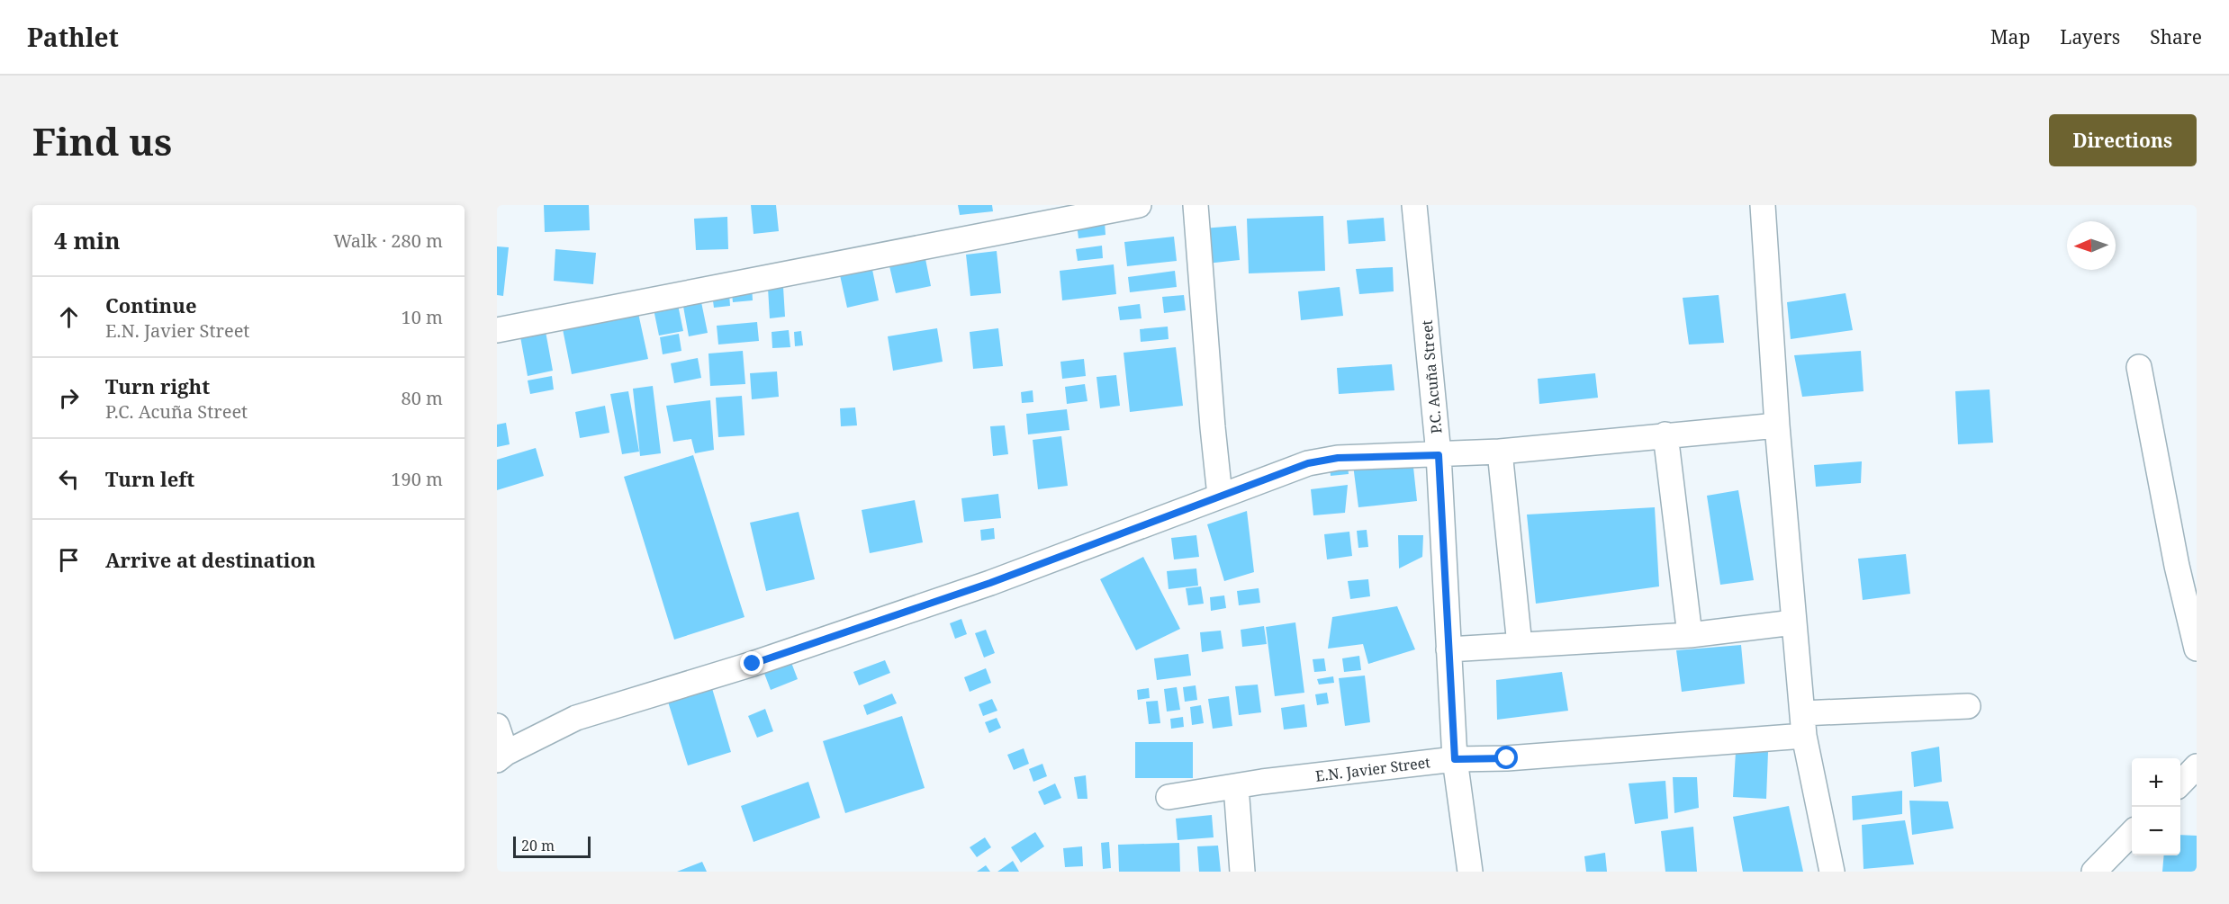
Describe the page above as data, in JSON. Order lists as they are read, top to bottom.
{
  "streets": {
    "street": ["P.C. Acuña Street", "E.N. Javier Street"]
  },
  "crossings": [
    ["P.C. Acuña Street", "E.N. Javier Street"]
  ],
  "scale_bar": "20 m",
  "north": "left",
  "page": {
    "header": "Pathlet",
    "nav": ["Map", "Layers", "Share"],
    "buttons": "Directions",
    "title": "Find us",
    "heading": ["4 min", "Walk · 280 m"],
    "list": [
      ["Continue", "E.N. Javier Street", "10 m"],
      ["Turn right", "P.C. Acuña Street", "80 m"],
      ["Turn left", "190 m"],
      "Arrive at destination"
    ],
    "map_buttons": ["+", "−"],
    "scale": "20 m"
  }
}
